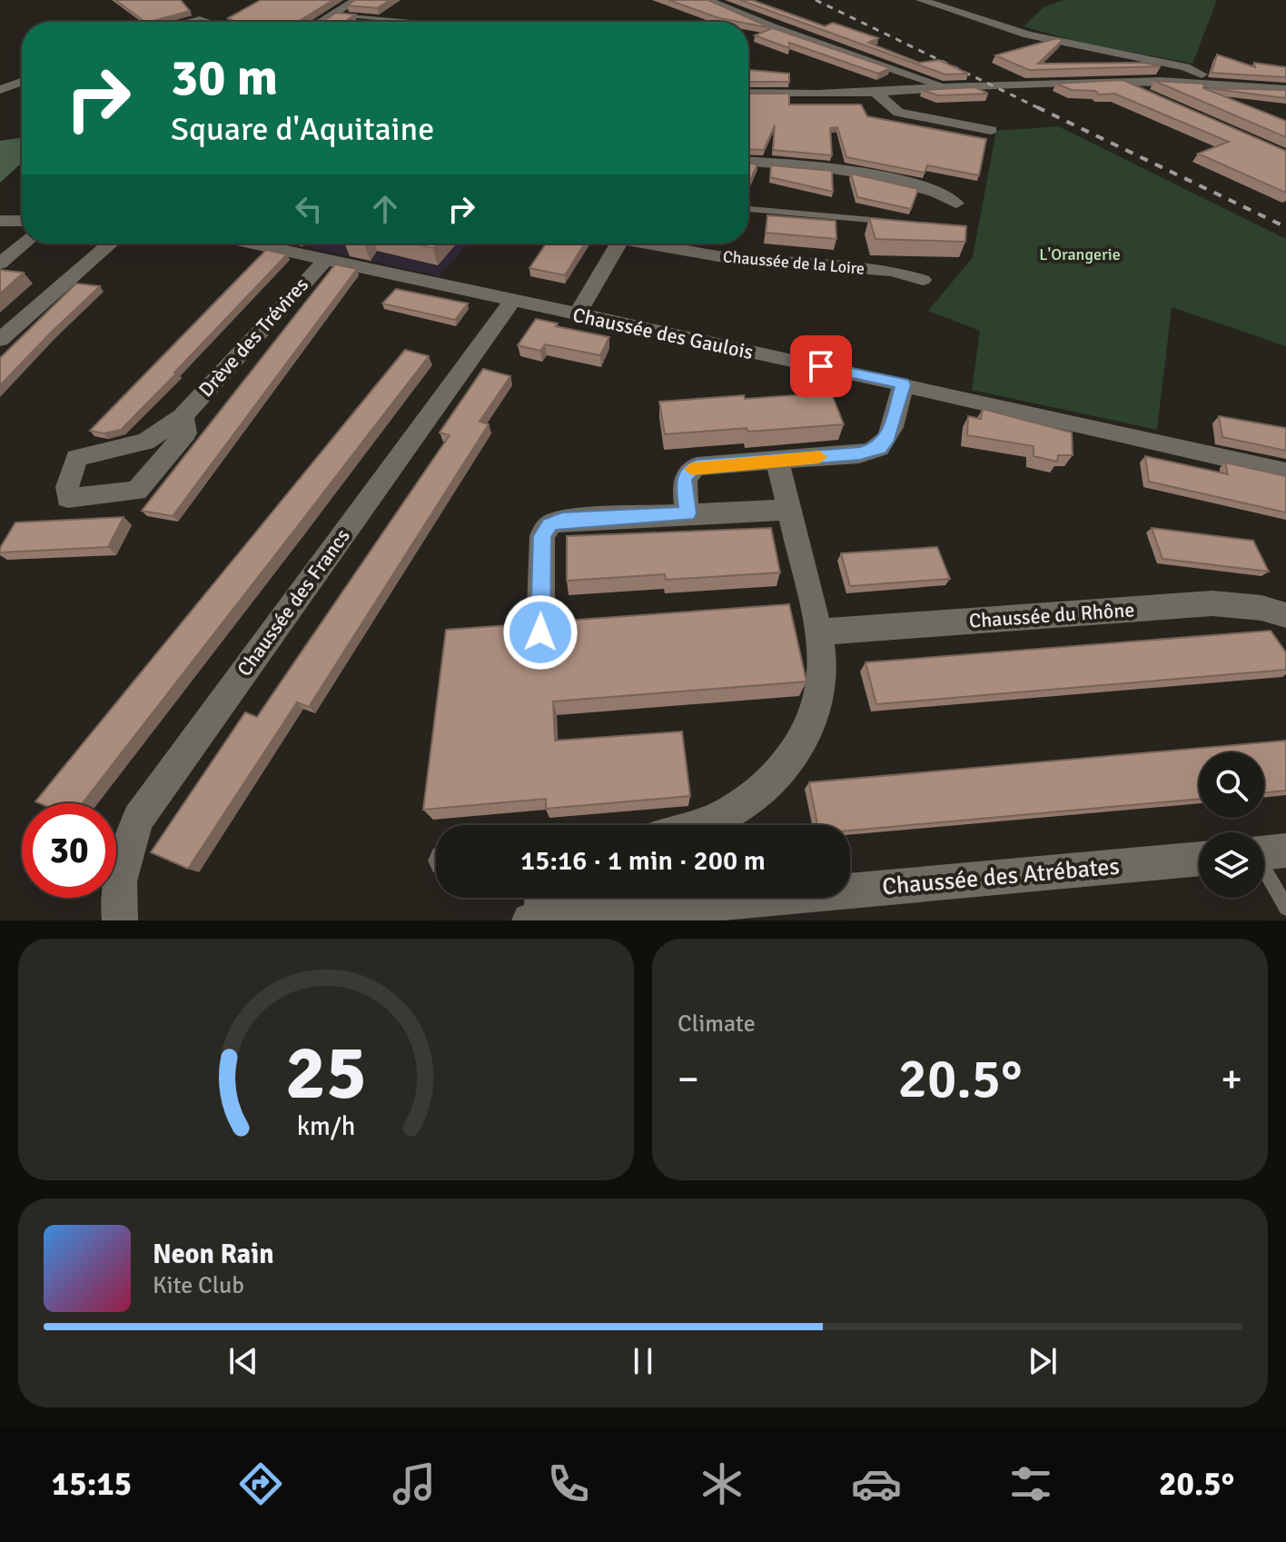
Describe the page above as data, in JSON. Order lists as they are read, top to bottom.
{
  "streets": {
    "street": [
      "Chaussée de la Loire",
      "Chaussée des Gaulois",
      "Drève des Trévires",
      "Chaussée des Francs",
      "Chaussée du Rhône",
      "Chaussée des Atrébates"
    ]
  },
  "crossings": [
    ["Chaussée des Gaulois", "Drève des Trévires"],
    ["Chaussée des Gaulois", "Chaussée des Francs"]
  ],
  "parks": ["L'Orangerie"],
  "page": {
    "turn": ["30 m", "Square d'Aquitaine"],
    "limit": "30",
    "trip": "15:16 · 1 min · 200 m",
    "tile": "Climate",
    "heat": ["−", "20.5°", "+"],
    "song": ["Neon Rain", "Kite Club"],
    "tabs": ["15:15", "20.5°"],
    "gauge": ["25", "km/h"]
  }
}
